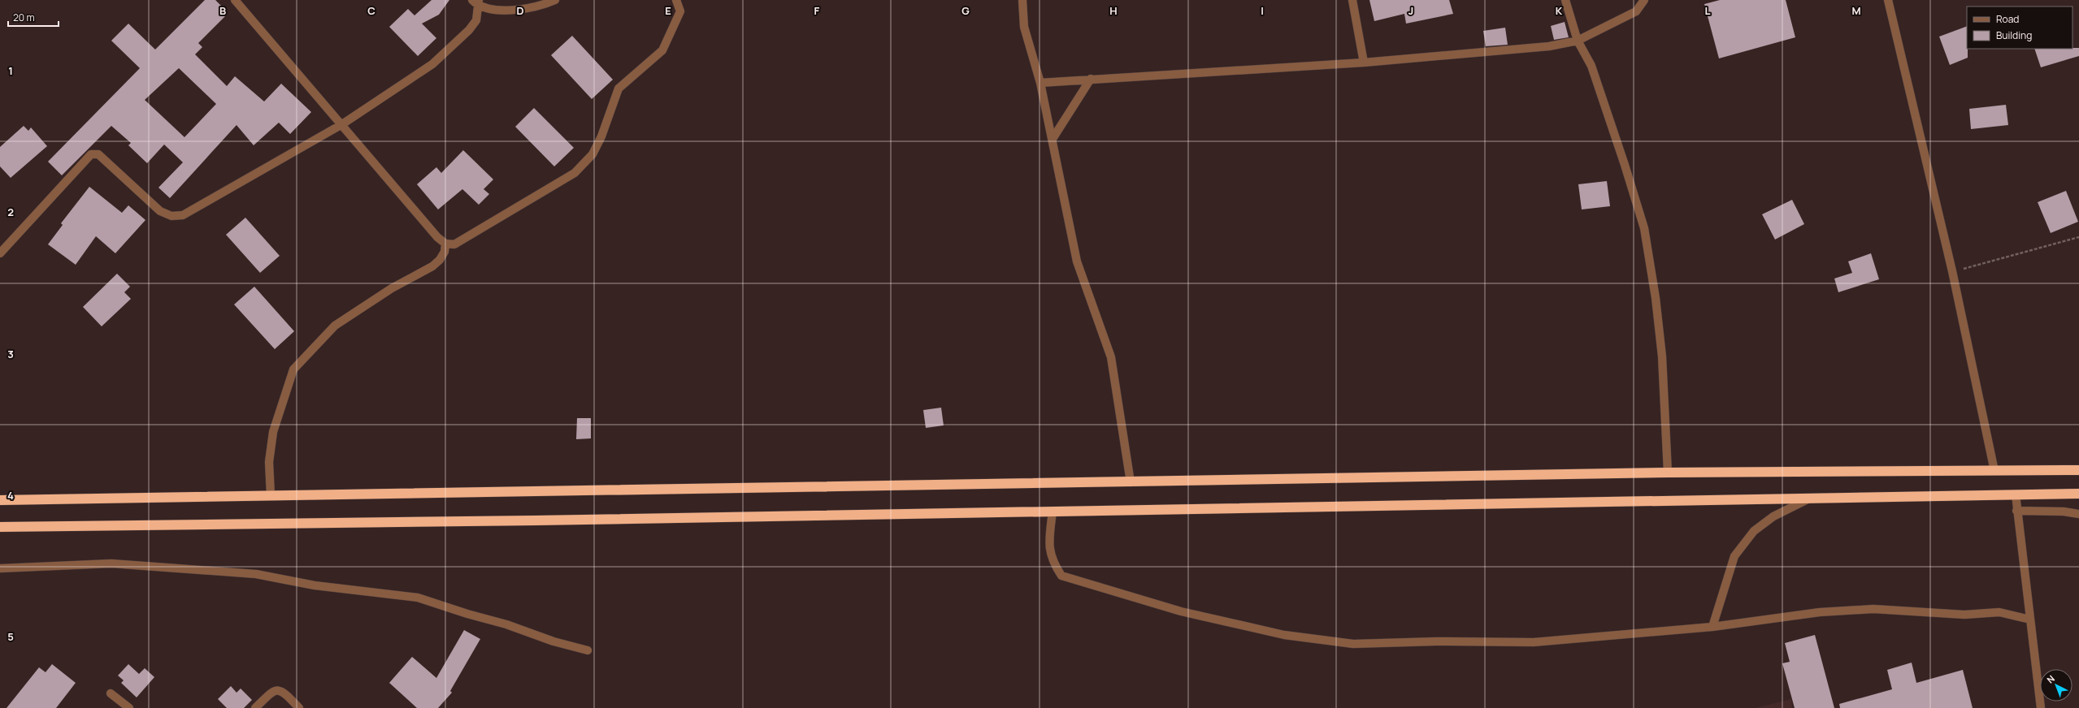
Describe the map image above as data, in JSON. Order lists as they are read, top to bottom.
{
  "legend": ["Road", "Building"],
  "scale_bar": "20 m",
  "north": "top left",
  "grid": {
    "columns": [
      "B",
      "C",
      "D",
      "E",
      "F",
      "G",
      "H",
      "I",
      "J",
      "K",
      "L",
      "M"
    ],
    "rows": [
      "1",
      "2",
      "3",
      "4",
      "5"
    ]
  }
}
